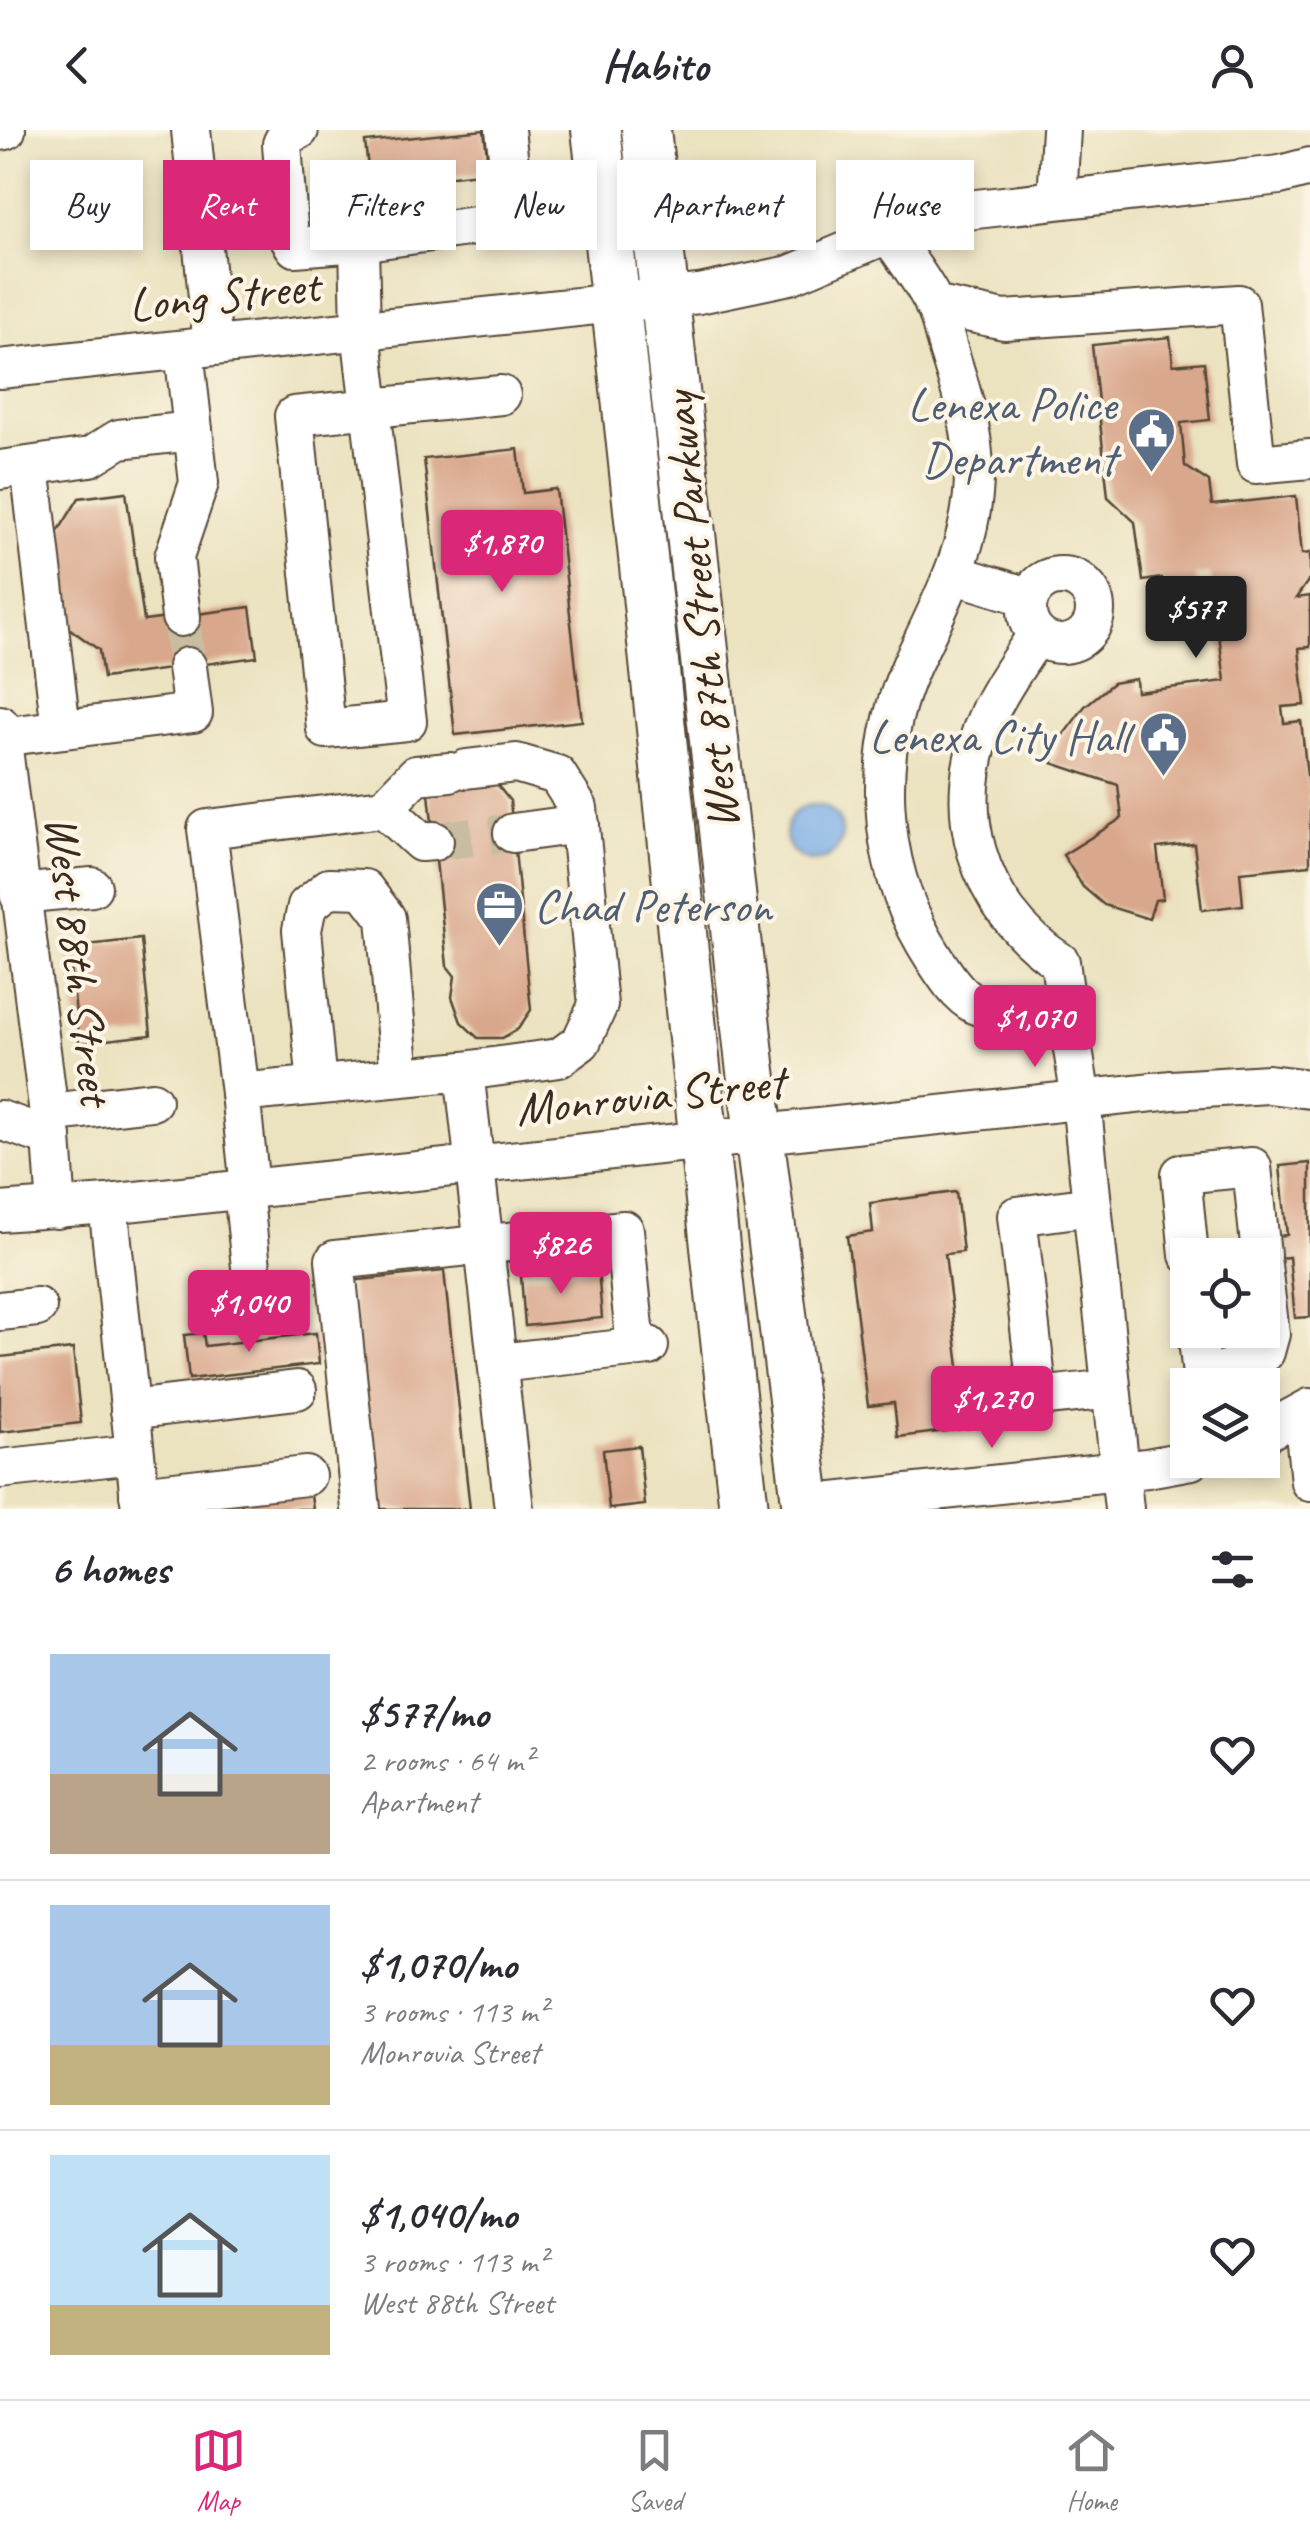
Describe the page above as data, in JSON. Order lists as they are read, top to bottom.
{
  "streets": {
    "main road": ["West 87th Street Parkway"],
    "street": ["Long Street", "West 88th Street", "Monrovia Street"]
  },
  "crossings": [
    ["Long Street", "West 87th Street Parkway"],
    ["West 87th Street Parkway", "Monrovia Street"],
    ["West 88th Street", "Monrovia Street"]
  ],
  "places": {
    "public building": ["Lenexa Police Department", "Lenexa City Hall"],
    "office": ["Chad Peterson"]
  },
  "page": {
    "header": "Habito",
    "chip": [
      "Buy",
      "Rent",
      "Filters",
      "New",
      "Apartment",
      "House"
    ],
    "price": [
      "$1,870",
      "$577",
      "$1,070",
      "$826",
      "$1,040",
      "$1,270"
    ],
    "heading": "6 homes",
    "list": [
      {
        "name": "$577/mo",
        "note": "2 rooms · 64 m² · Apartment"
      },
      {
        "name": "$1,070/mo",
        "note": "3 rooms · 113 m² · Monrovia Street"
      },
      {
        "name": "$1,040/mo",
        "note": "3 rooms · 113 m² · West 88th Street"
      }
    ],
    "tabs": ["Map", "Saved", "Home"]
  }
}
